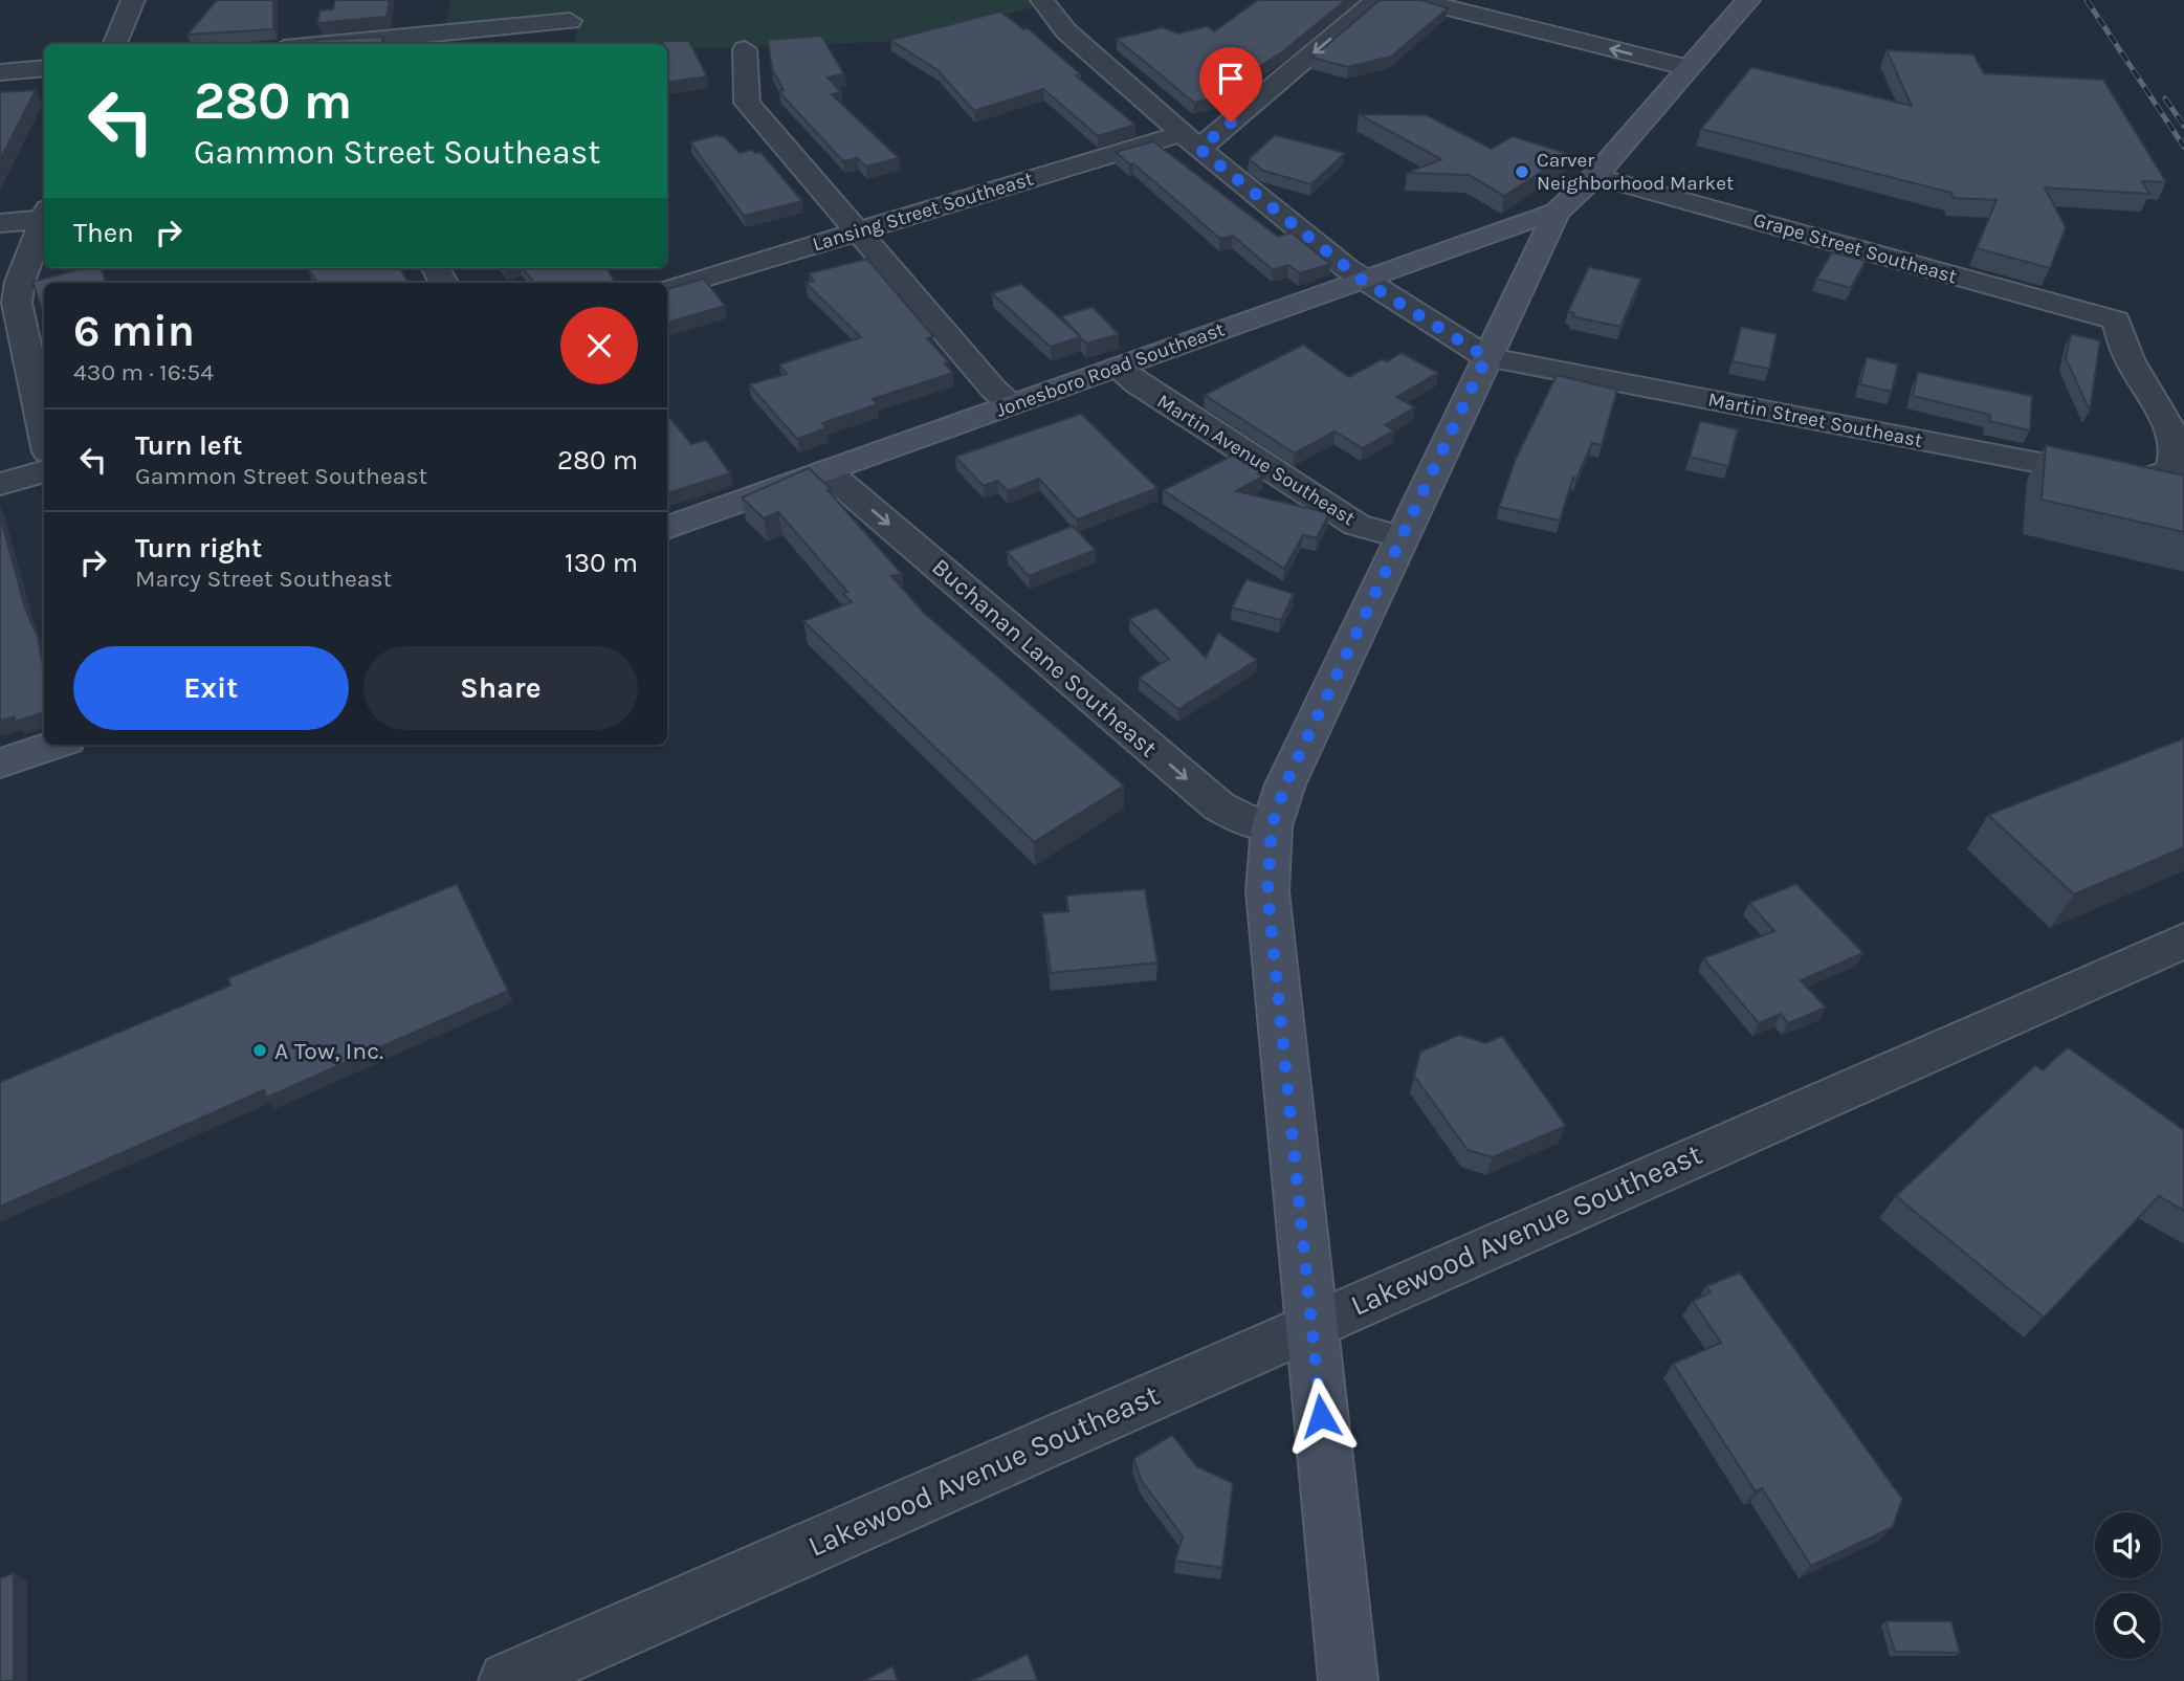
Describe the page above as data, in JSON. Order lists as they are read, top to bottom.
{
  "streets": {
    "main road": ["Jonesboro Road Southeast"],
    "street": [
      "Lansing Street Southeast",
      "Grape Street Southeast",
      "Martin Street Southeast",
      "Martin Avenue Southeast",
      "Buchanan Lane Southeast",
      "Lakewood Avenue Southeast"
    ]
  },
  "crossings": [
    ["Grape Street Southeast", "Martin Street Southeast"],
    ["Jonesboro Road Southeast", "Martin Avenue Southeast"],
    ["Jonesboro Road Southeast", "Buchanan Lane Southeast"]
  ],
  "one_way": ["Buchanan Lane Southeast"],
  "places": ["Carver Neighborhood Market", "A Tow, Inc."],
  "page": {
    "turn": ["280 m", "Gammon Street Southeast"],
    "then": "Then",
    "heading": ["6 min", "430 m · 16:54"],
    "list": [
      {
        "name": "Turn left",
        "note": "Gammon Street Southeast",
        "value": "280 m"
      },
      {
        "name": "Turn right",
        "note": "Marcy Street Southeast",
        "value": "130 m"
      }
    ],
    "buttons": ["Exit", "Share"]
  }
}
